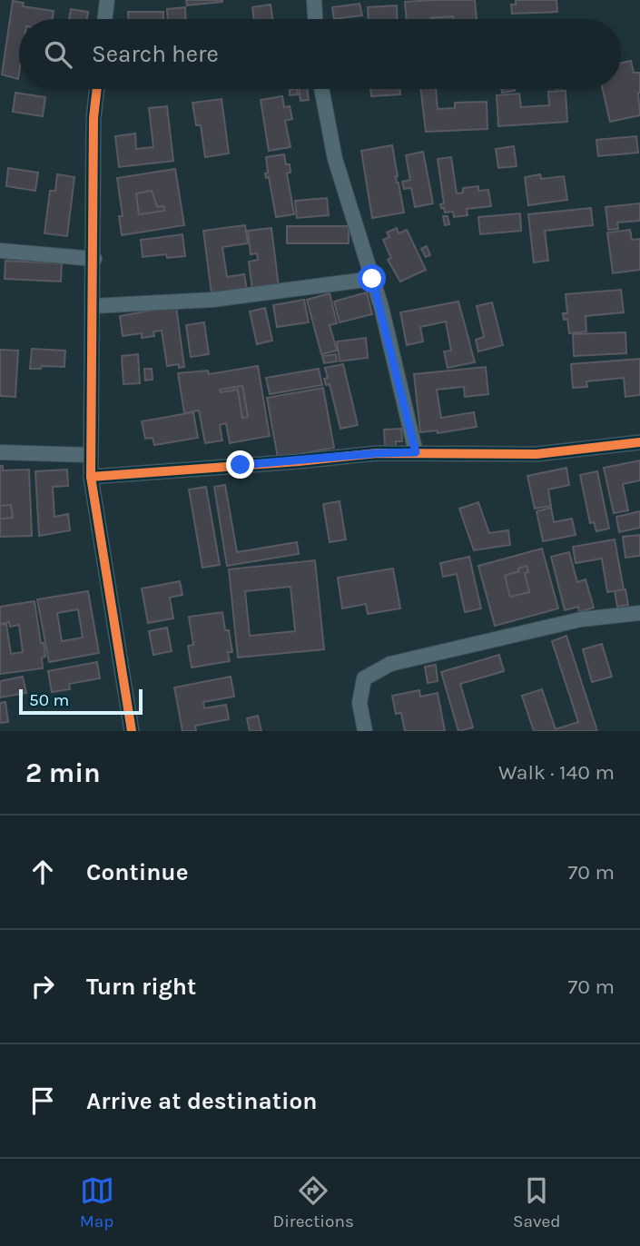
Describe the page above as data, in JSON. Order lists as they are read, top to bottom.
{
  "scale_bar": "50 m",
  "page": {
    "search": "Search here",
    "scale": "50 m",
    "heading": ["2 min", "Walk · 140 m"],
    "list": [
      ["Continue", "70 m"],
      ["Turn right", "70 m"],
      "Arrive at destination"
    ],
    "nav": ["Map", "Directions", "Saved"]
  }
}
